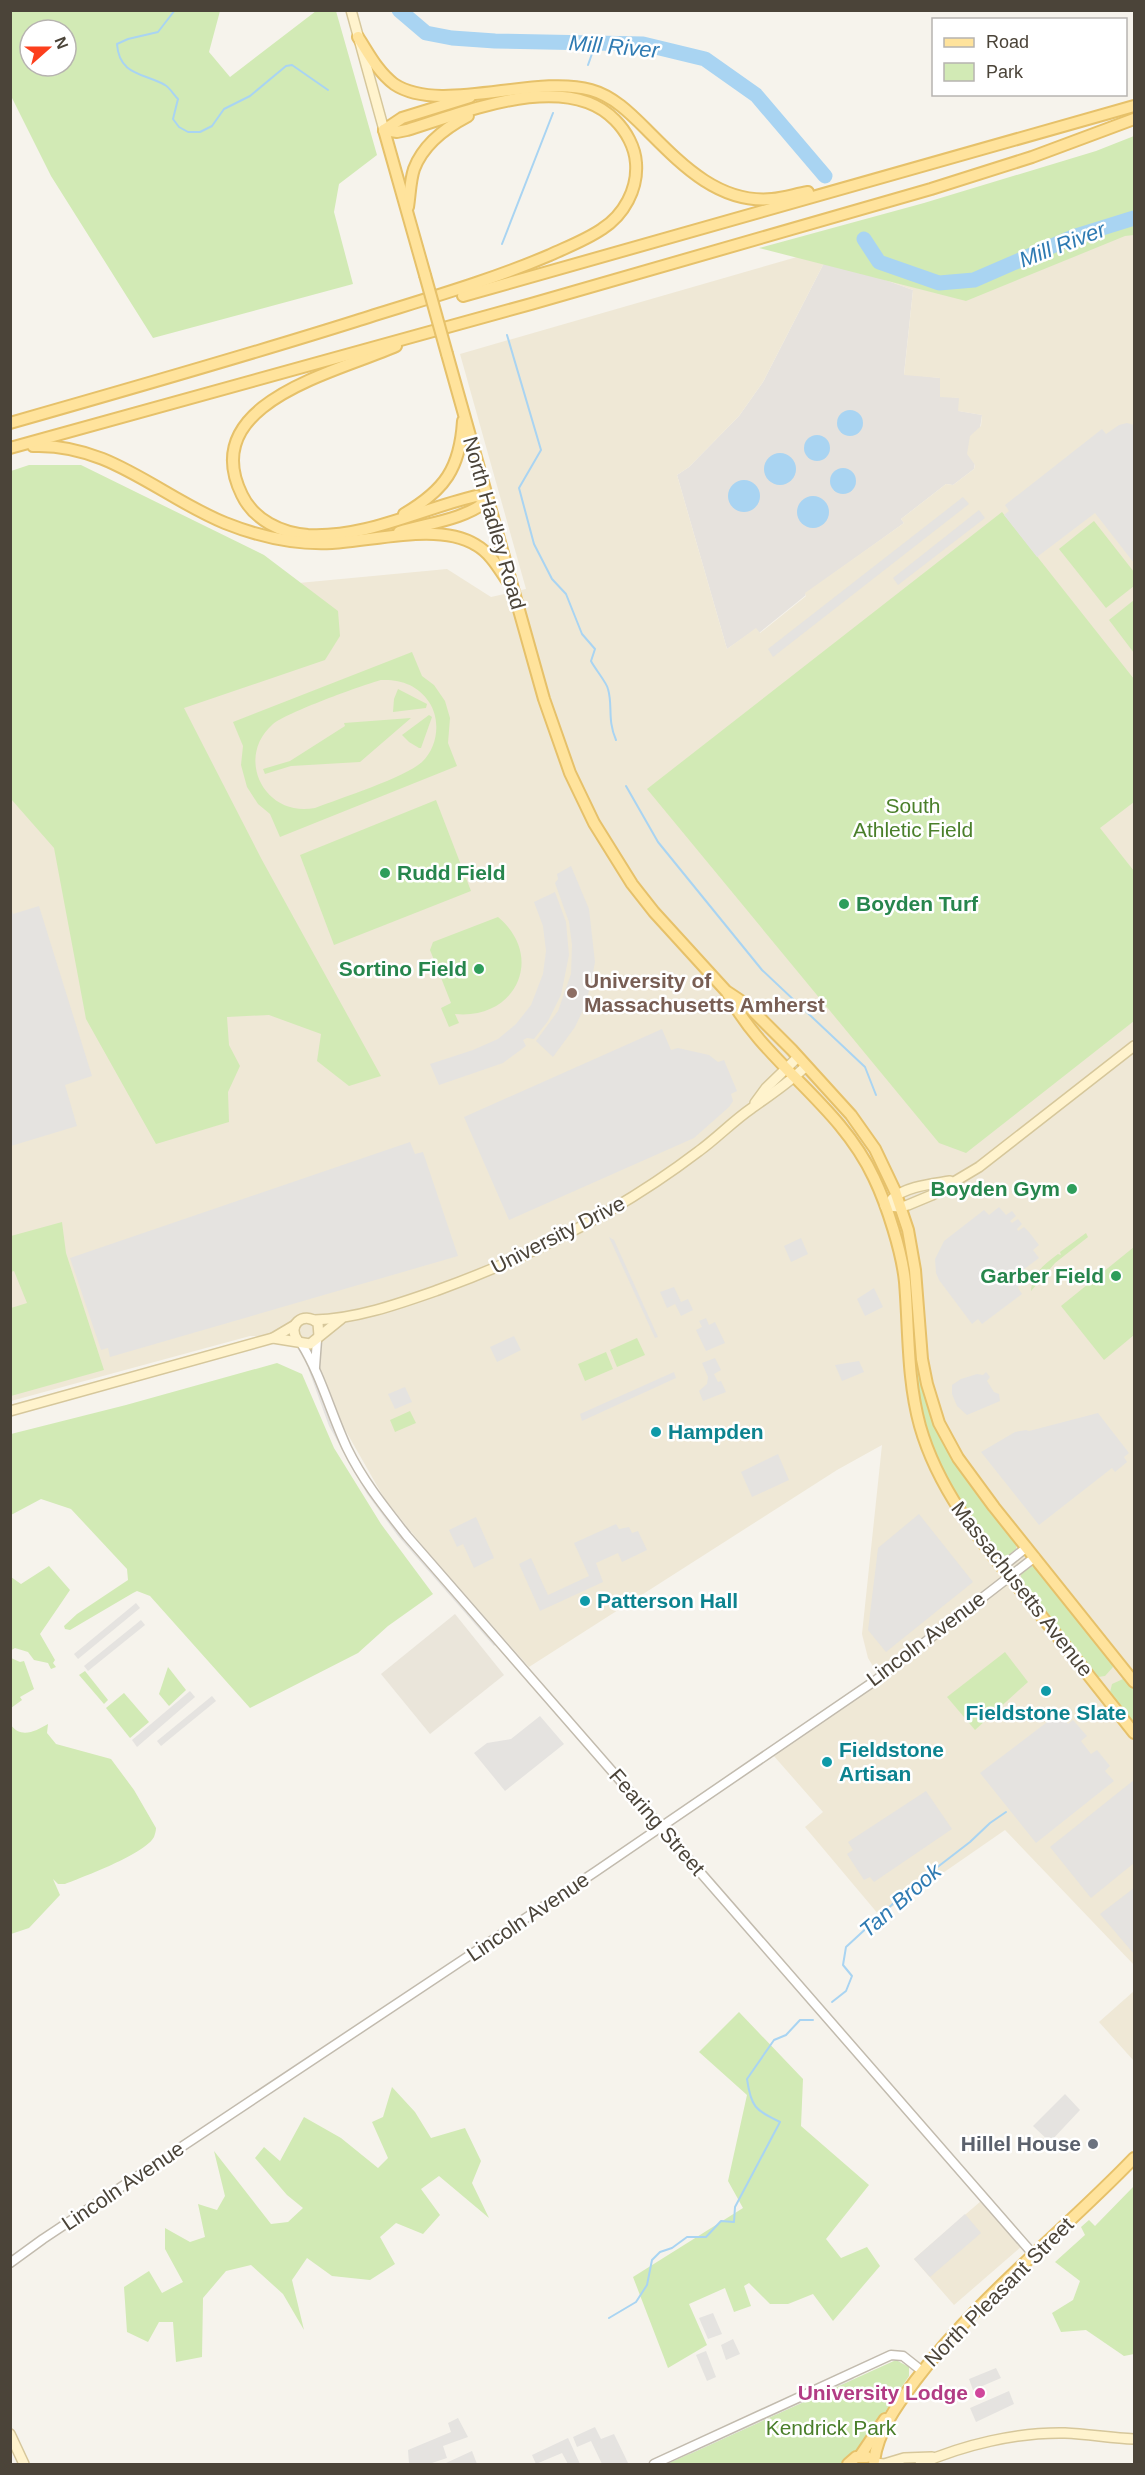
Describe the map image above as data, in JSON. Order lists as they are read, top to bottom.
{
  "streets": {
    "main road": [
      "North Hadley Road",
      "University Drive",
      "Massachusetts Avenue",
      "North Pleasant Street"
    ],
    "street": ["Lincoln Avenue", "Fearing Street"]
  },
  "crossings": [
    ["North Hadley Road", "Massachusetts Avenue"],
    ["University Drive", "Massachusetts Avenue"],
    ["University Drive", "Fearing Street"],
    ["Massachusetts Avenue", "Lincoln Avenue"],
    ["Lincoln Avenue", "Fearing Street"],
    ["Fearing Street", "North Pleasant Street"]
  ],
  "water": ["Mill River", "Tan Brook"],
  "parks": ["South Athletic Field", "Kendrick Park"],
  "places": [
    "Rudd Field",
    "Boyden Turf",
    "Sortino Field",
    "University of Massachusetts Amherst",
    "Boyden Gym",
    "Garber Field",
    "Hampden",
    "Patterson Hall",
    "Fieldstone Slate",
    "Fieldstone Artisan",
    "Hillel House",
    "University Lodge"
  ],
  "legend": ["Road", "Park"],
  "north": "right"
}
